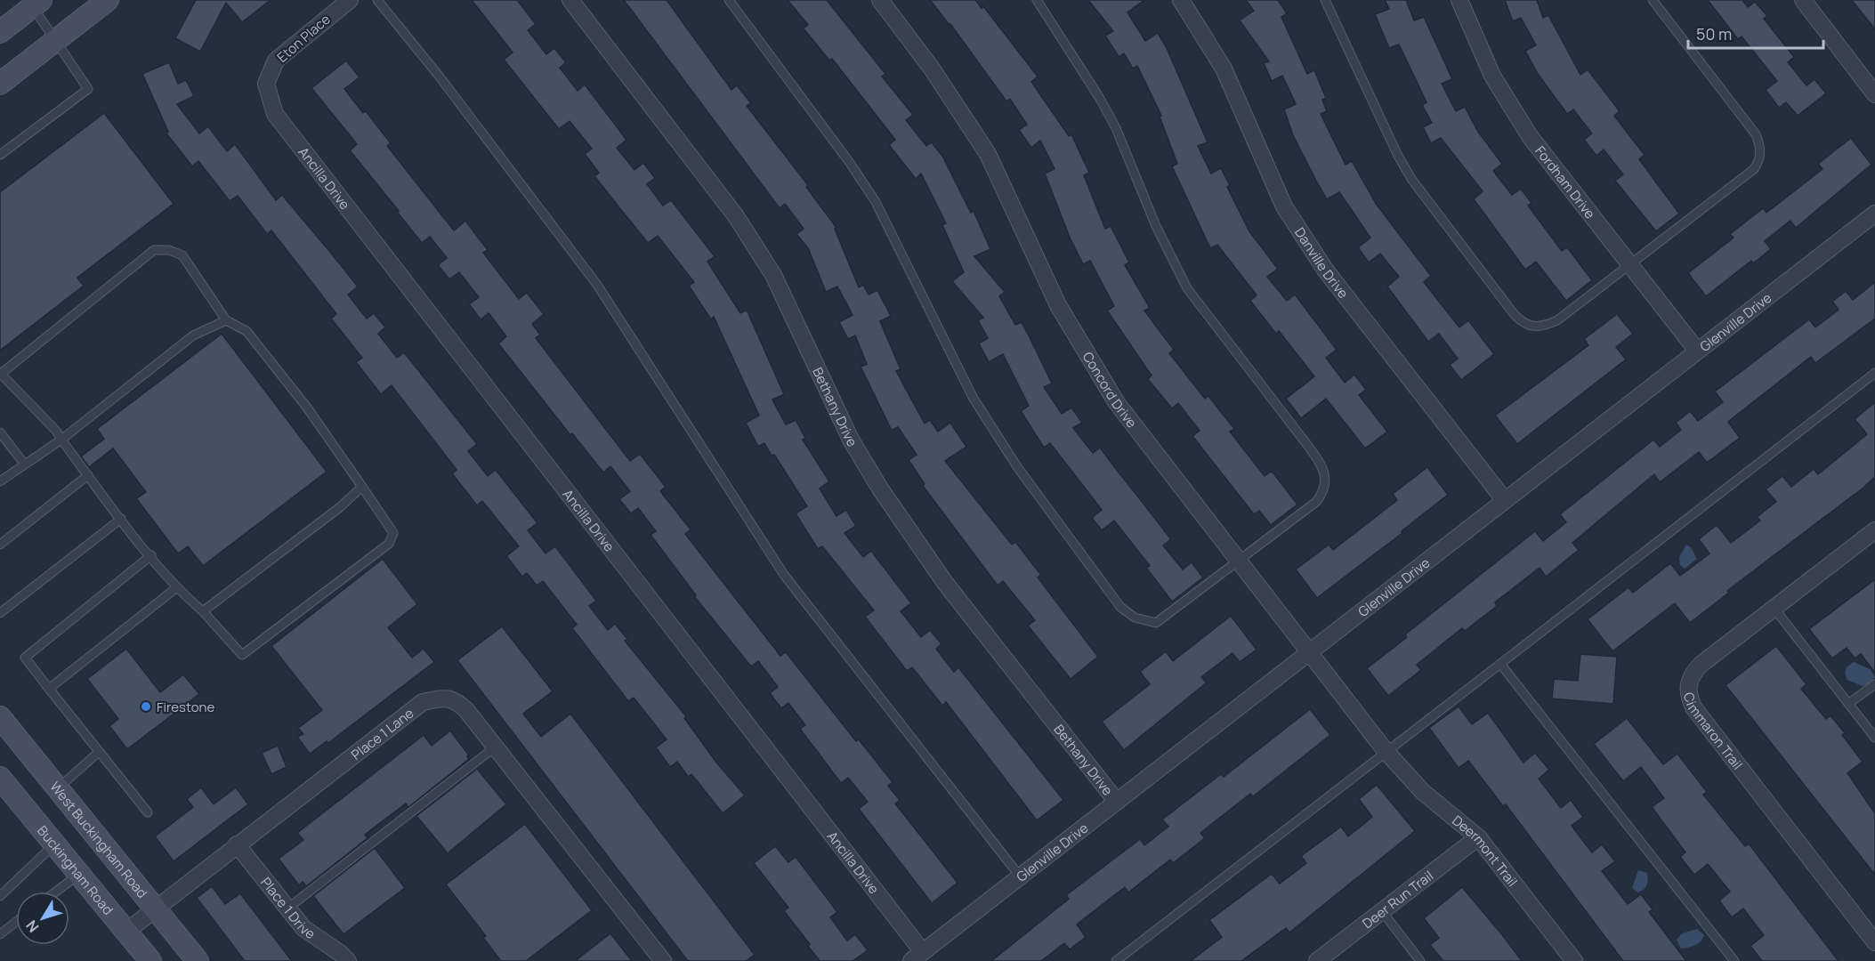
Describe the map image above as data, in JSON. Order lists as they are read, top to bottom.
{
  "streets": {
    "main road": ["West Buckingham Road", "Buckingham Road"],
    "street": [
      "Eton Place",
      "Ancilla Drive",
      "Fordham Drive",
      "Danville Drive",
      "Glenville Drive",
      "Concord Drive",
      "Bethany Drive",
      "Cimmaron Trail",
      "Place 1 Lane",
      "Deermont Trail",
      "Deer Run Trail",
      "Place 1 Drive"
    ]
  },
  "crossings": [
    ["Eton Place", "Ancilla Drive"],
    ["Ancilla Drive", "Glenville Drive"],
    ["Fordham Drive", "Glenville Drive"],
    ["Danville Drive", "Glenville Drive"],
    ["Glenville Drive", "Concord Drive"],
    ["Glenville Drive", "Bethany Drive"],
    ["Concord Drive", "Deermont Trail"],
    ["Place 1 Lane", "West Buckingham Road"],
    ["Place 1 Lane", "Buckingham Road"],
    ["Place 1 Lane", "Place 1 Drive"],
    ["Deermont Trail", "Deer Run Trail"]
  ],
  "places": ["Firestone"],
  "scale_bar": "50 m",
  "north": "bottom left"
}
